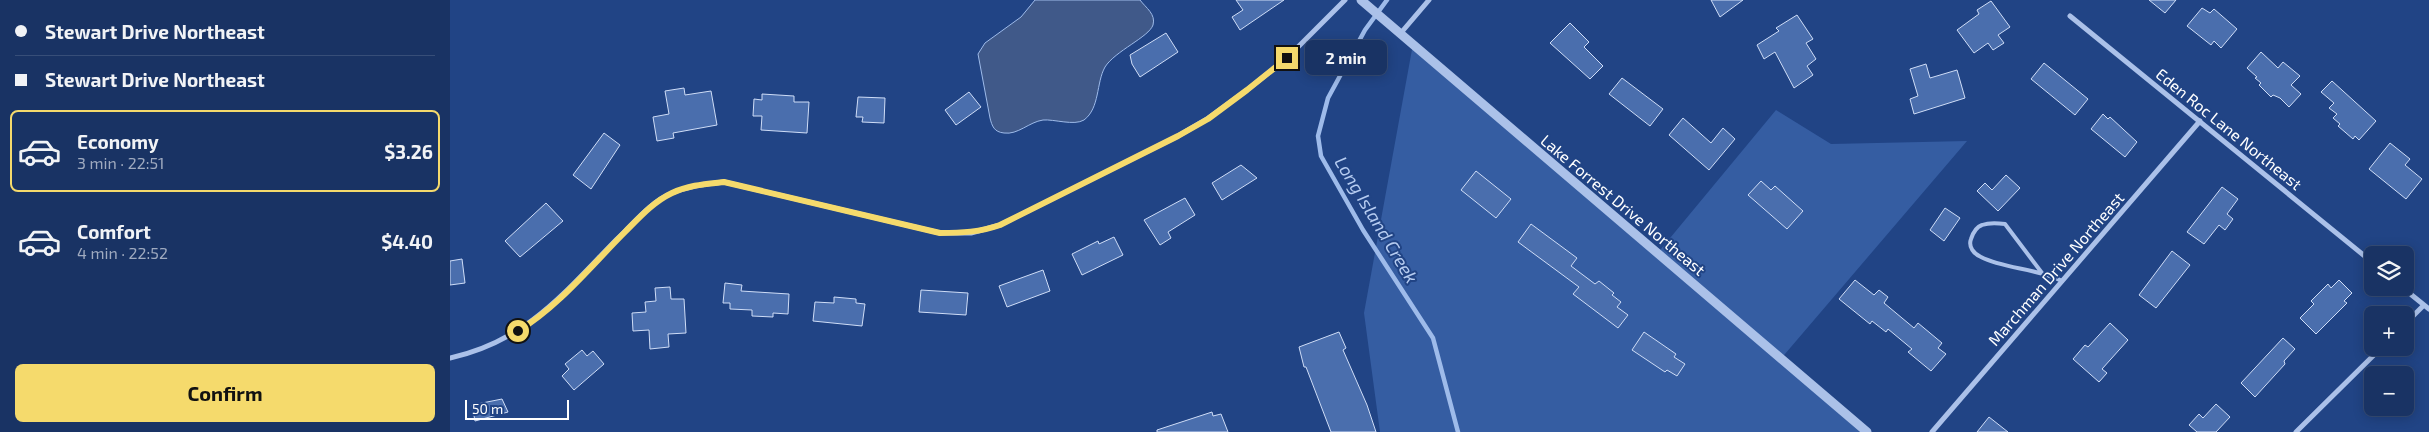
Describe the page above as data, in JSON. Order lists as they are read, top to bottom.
{
  "streets": {
    "street": ["Eden Roc Lane Northeast", "Lake Forrest Drive Northeast", "Marchman Drive Northeast"]
  },
  "crossings": [
    ["Eden Roc Lane Northeast", "Marchman Drive Northeast"]
  ],
  "water": ["Long Island Creek"],
  "scale_bar": "50 m",
  "page": {
    "banner": ["Stewart Drive Northeast", "Stewart Drive Northeast"],
    "bubble": "2 min",
    "list": [
      {
        "name": "Economy",
        "note": "3 min · 22:51",
        "value": "$3.26"
      },
      {
        "name": "Comfort",
        "note": "4 min · 22:52",
        "value": "$4.40"
      }
    ],
    "map_buttons": ["+", "−"],
    "buttons": "Confirm",
    "scale": "50 m"
  }
}
